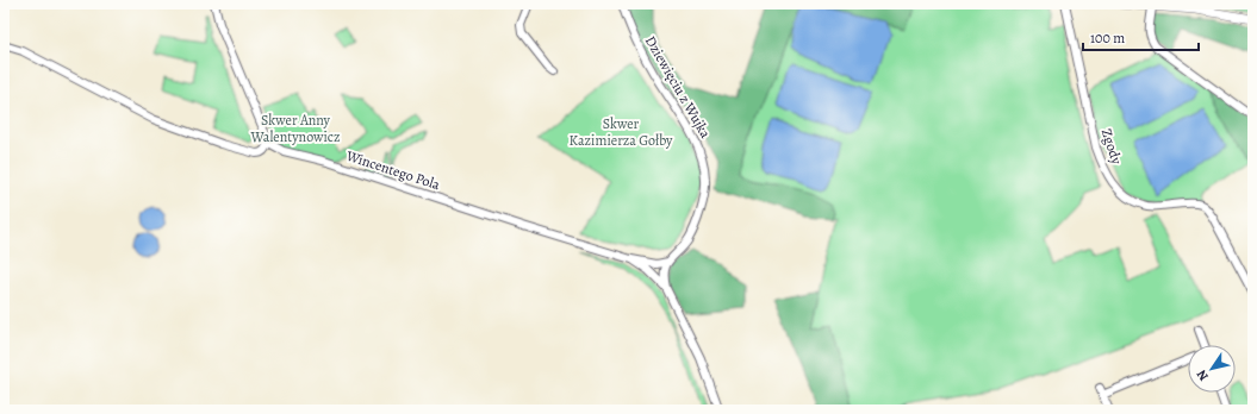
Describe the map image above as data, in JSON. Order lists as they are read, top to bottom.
{
  "streets": {
    "street": ["Dziewięciu z Wujka", "Zgody", "Wincentego Pola"]
  },
  "crossings": [
    ["Dziewięciu z Wujka", "Wincentego Pola"]
  ],
  "parks": ["Skwer Anny Walentynowicz", "Skwer Kazimierza Gołby"],
  "scale_bar": "100 m",
  "north": "bottom left"
}
